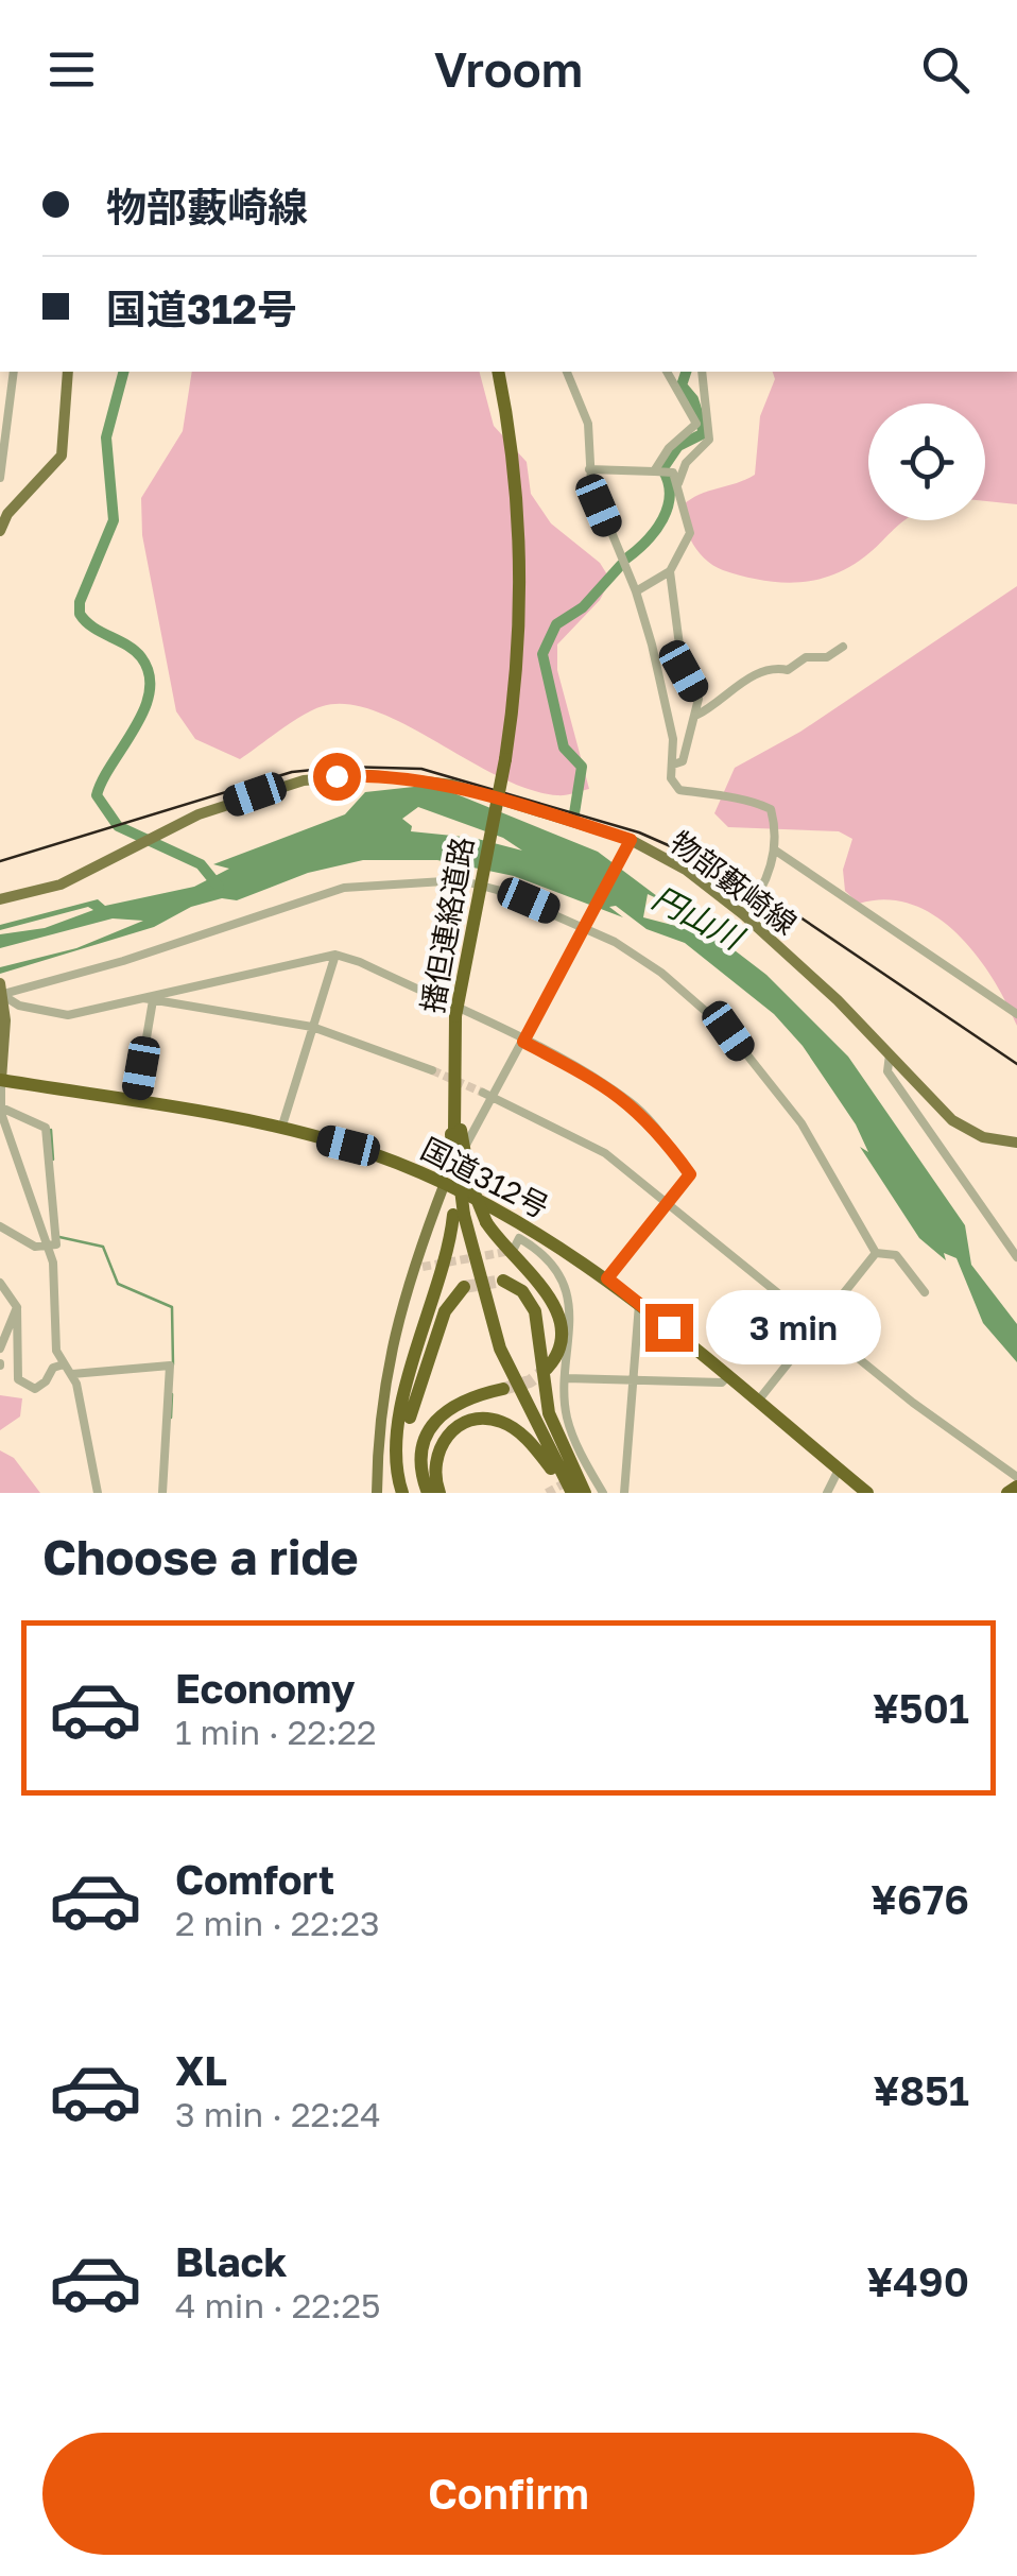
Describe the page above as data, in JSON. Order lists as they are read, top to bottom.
{
  "streets": {
    "highway": ["播但連絡道路", "国道312号"],
    "main road": ["物部藪崎線"]
  },
  "water": ["円山川"],
  "page": {
    "header": "Vroom",
    "banner": ["物部藪崎線", "国道312号"],
    "bubble": "3 min",
    "heading": "Choose a ride",
    "list": [
      {
        "name": "Economy",
        "note": "1 min · 22:22",
        "value": "¥501"
      },
      {
        "name": "Comfort",
        "note": "2 min · 22:23",
        "value": "¥676"
      },
      {
        "name": "XL",
        "note": "3 min · 22:24",
        "value": "¥851"
      },
      {
        "name": "Black",
        "note": "4 min · 22:25",
        "value": "¥490"
      }
    ],
    "buttons": "Confirm"
  }
}
